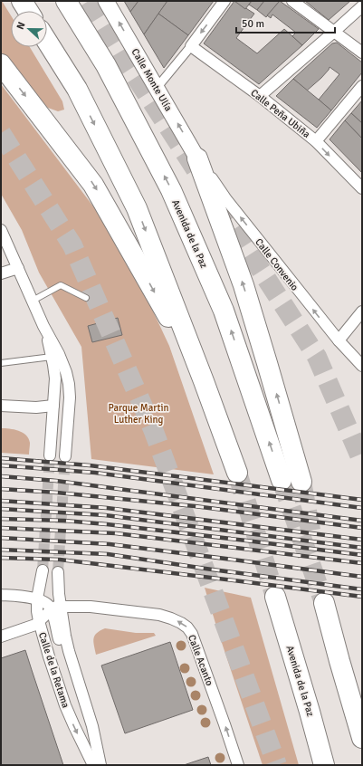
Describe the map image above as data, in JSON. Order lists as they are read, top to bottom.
{
  "streets": {
    "highway": ["Avenida de la Paz"],
    "main road": ["Calle Monte Ulía"],
    "street": [
      "Calle Peña Ubiña",
      "Calle Convenio",
      "Calle Acanto",
      "Calle de la Retama"
    ]
  },
  "crossings": [
    ["Calle Monte Ulía", "Calle Convenio"],
    ["Calle Acanto", "Calle de la Retama"]
  ],
  "one_way": ["Calle Monte Ulía", "Calle Convenio", "Calle Acanto"],
  "parks": ["Parque Martin Luther King"],
  "scale_bar": "50 m",
  "north": "left"
}
